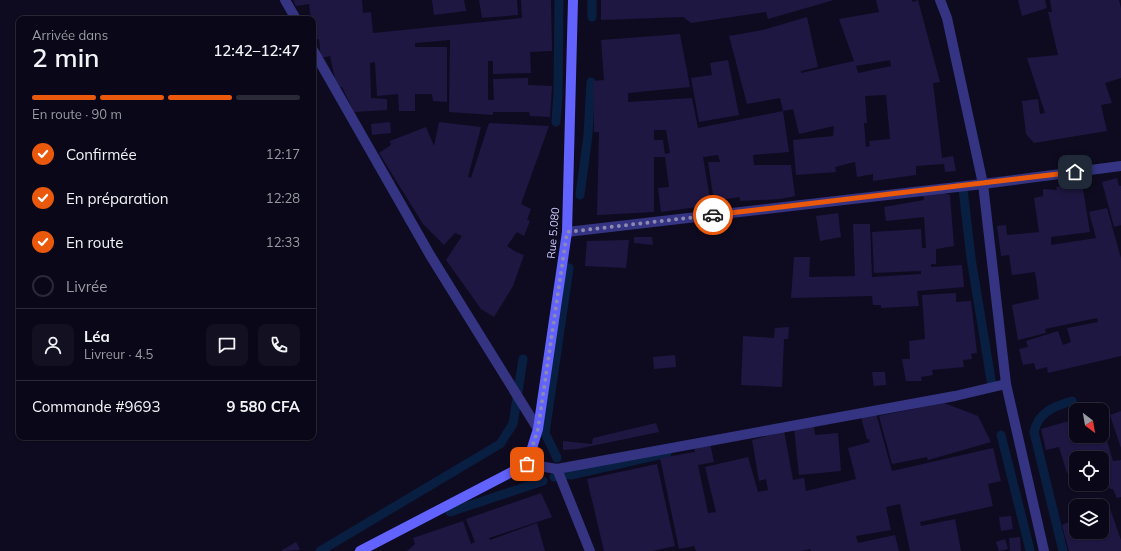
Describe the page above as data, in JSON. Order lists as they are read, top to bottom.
{
  "streets": {
    "main road": ["Rue 5.080"]
  },
  "north": "bottom right",
  "page": {
    "heading": ["2 min", "Arrivée dans", "12:42–12:47"],
    "panel": [
      "Léa",
      "Livreur · 4.5",
      "Commande #9693",
      "9 580 CFA"
    ],
    "bar": "En route · 90 m",
    "list": [
      ["Confirmée", "12:17"],
      ["En préparation", "12:28"],
      ["En route", "12:33"],
      "Livrée"
    ]
  }
}
